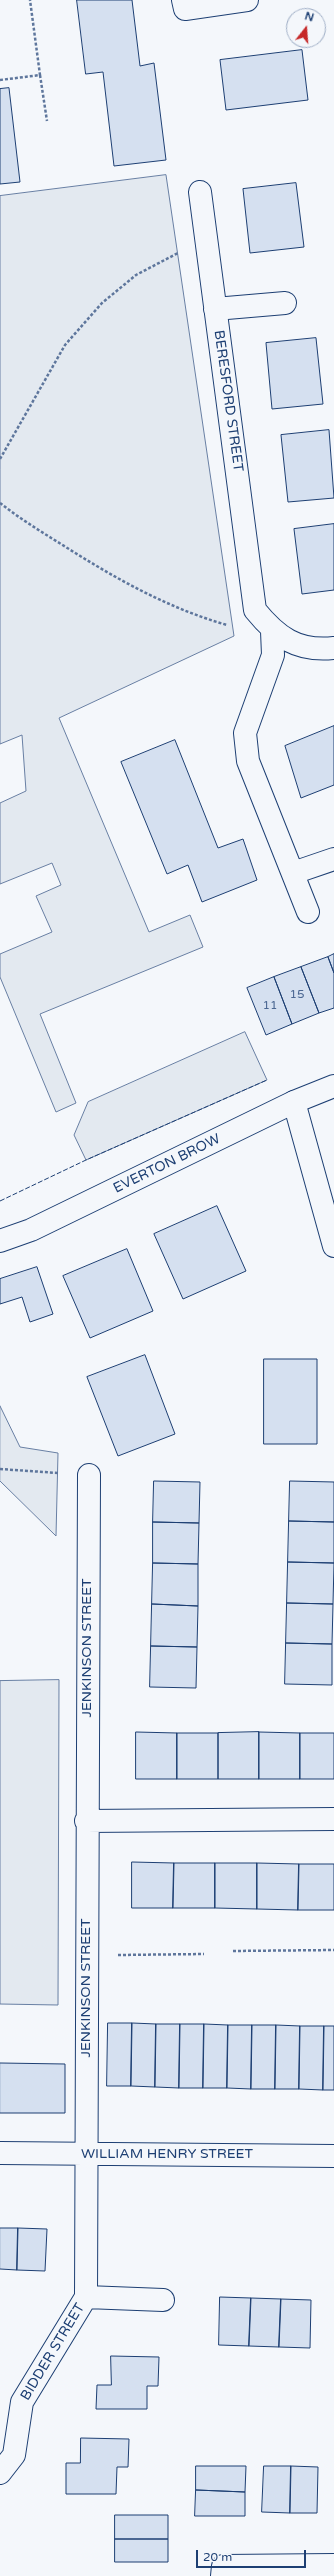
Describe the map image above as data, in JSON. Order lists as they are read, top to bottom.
{
  "streets": {
    "street": [
      "BERESFORD STREET",
      "EVERTON BROW",
      "JENKINSON STREET",
      "WILLIAM HENRY STREET",
      "BIDDER STREET"
    ]
  },
  "crossings": [
    ["JENKINSON STREET", "WILLIAM HENRY STREET"],
    ["JENKINSON STREET", "BIDDER STREET"],
    ["WILLIAM HENRY STREET", "BIDDER STREET"]
  ],
  "house_numbers": ["15", "11"],
  "scale_bar": "20 m",
  "north": "top"
}
